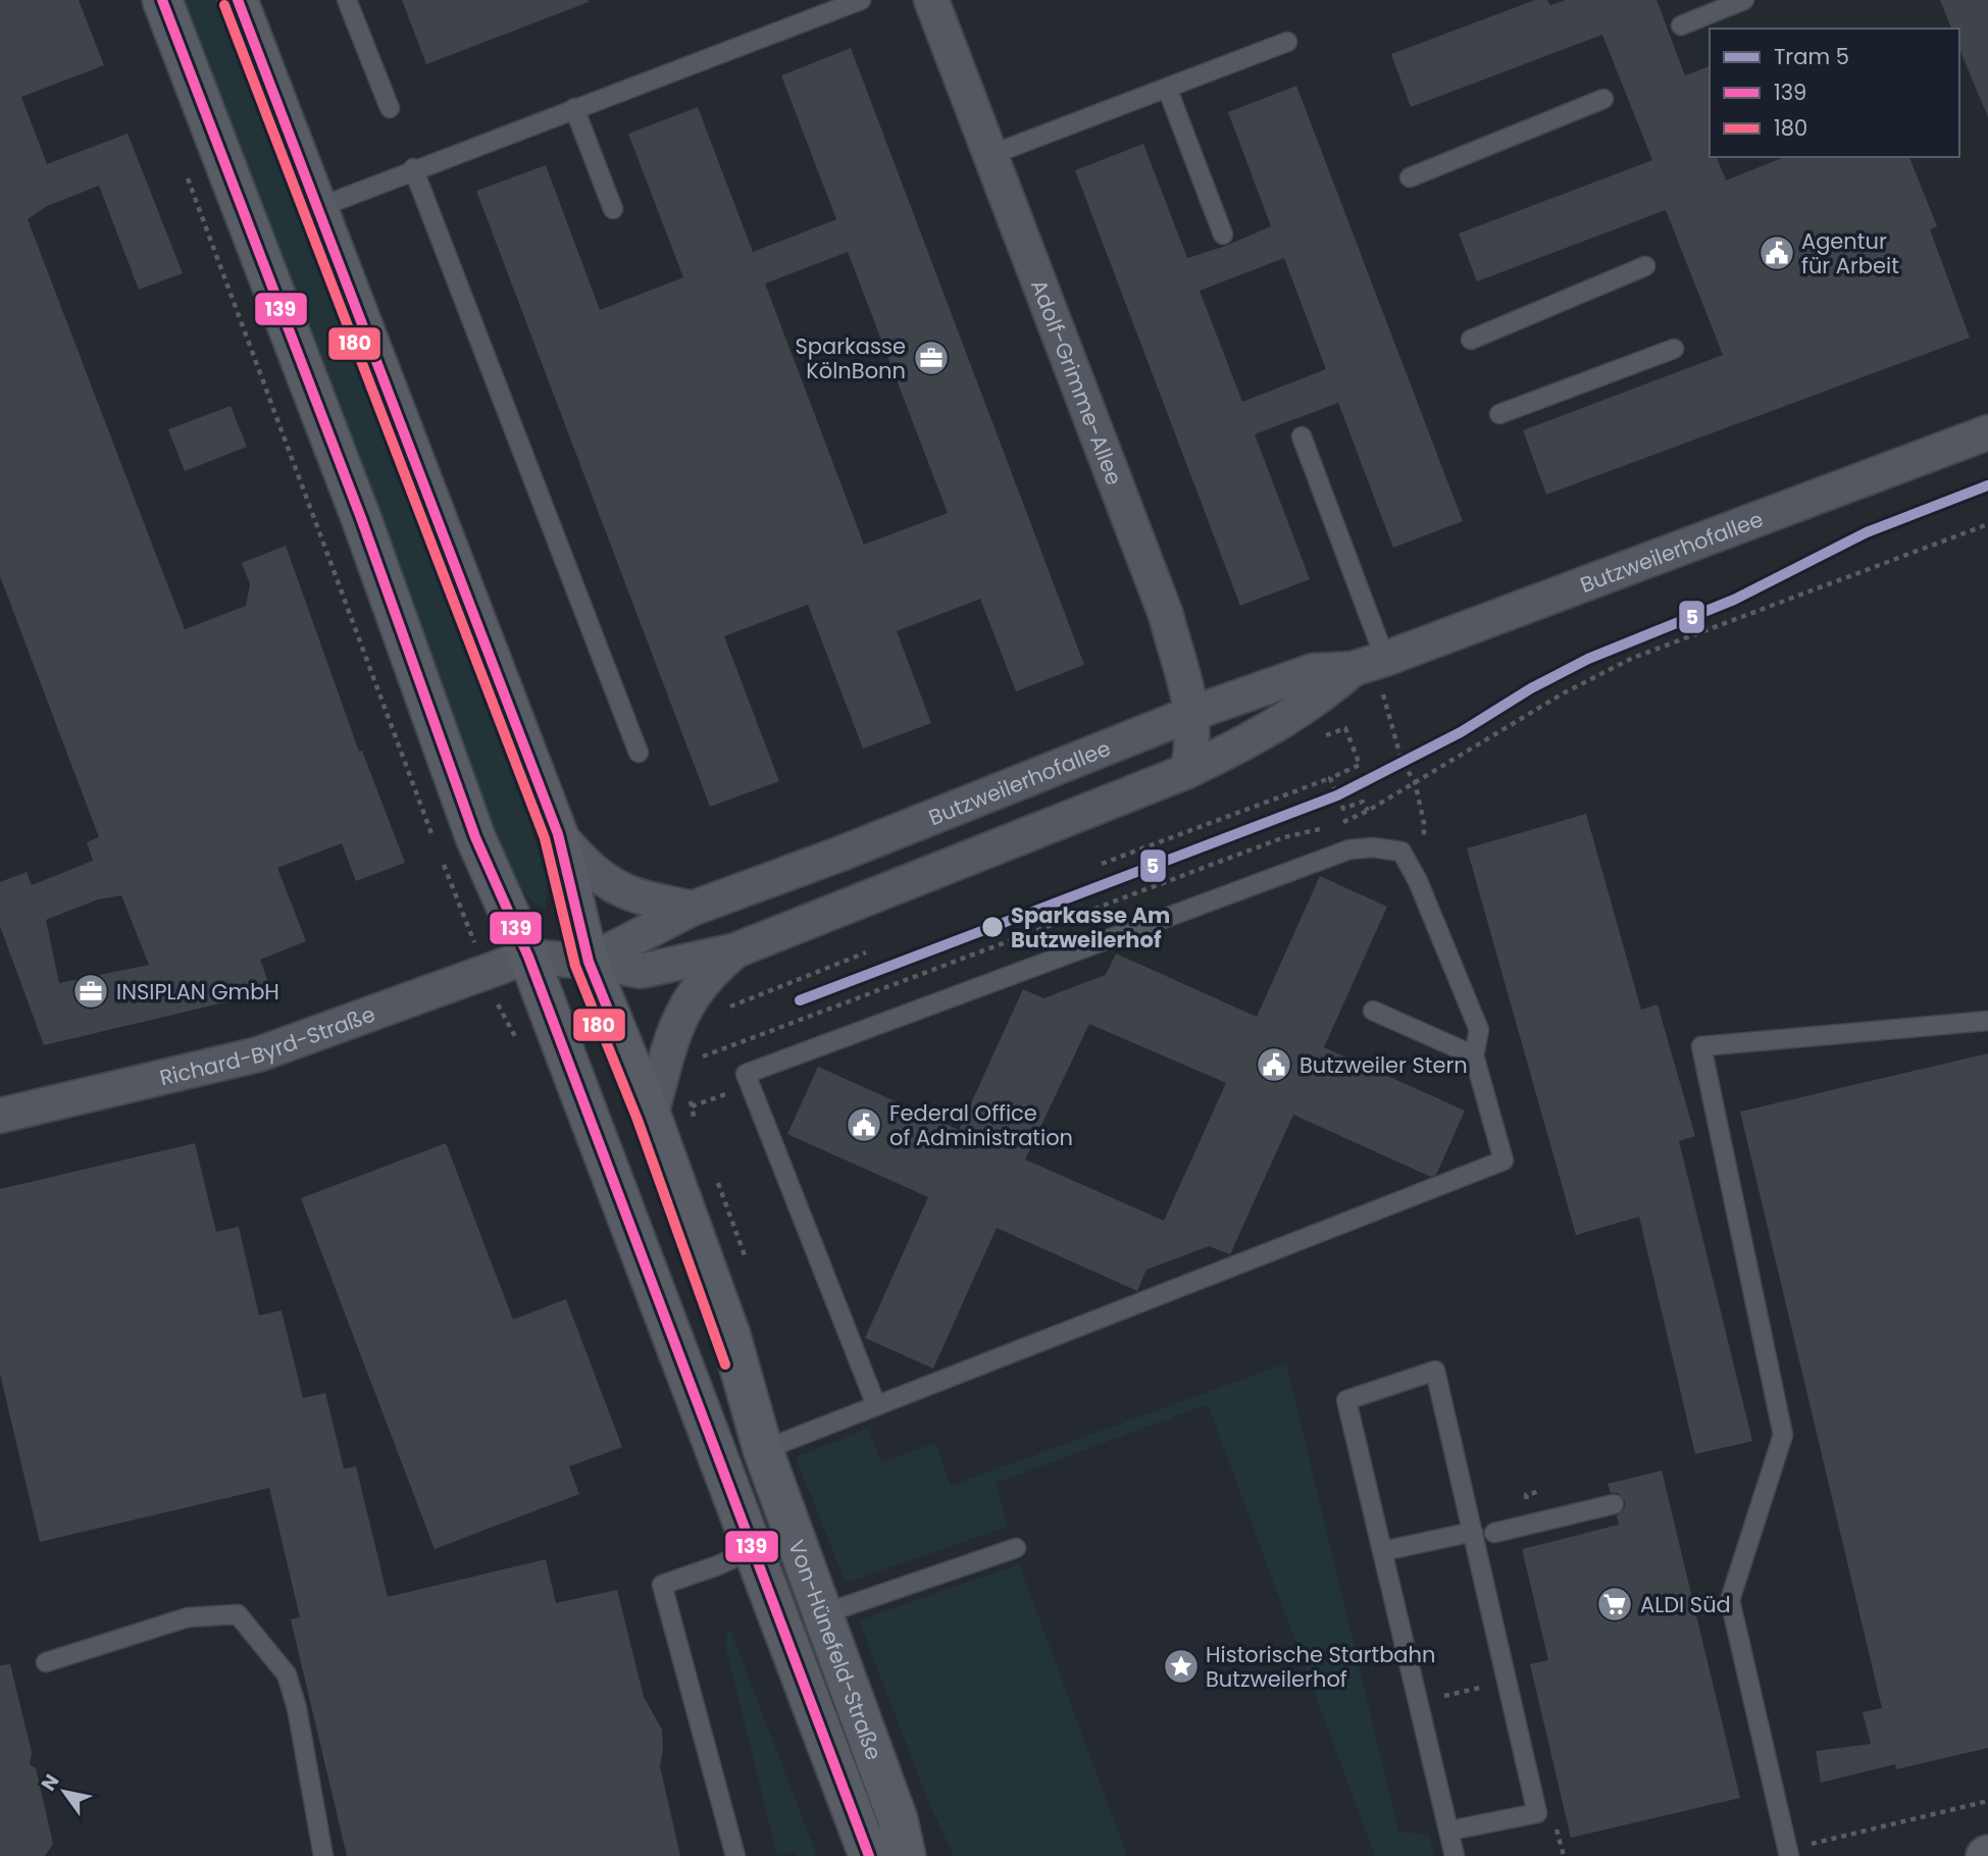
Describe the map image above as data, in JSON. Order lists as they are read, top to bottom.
{
  "streets": {
    "street": [
      "Adolf-Grimme-Allee",
      "Butzweilerhofallee",
      "Richard-Byrd-Straße",
      "Von-Hünefeld-Straße"
    ]
  },
  "crossings": [
    ["Adolf-Grimme-Allee", "Butzweilerhofallee"],
    ["Butzweilerhofallee", "Von-Hünefeld-Straße"],
    ["Richard-Byrd-Straße", "Von-Hünefeld-Straße"]
  ],
  "places": {
    "public building": ["Agentur für Arbeit", "Butzweiler Stern", "Federal Office of Administration"],
    "office": ["Sparkasse KölnBonn", "INSIPLAN GmbH"],
    "other": ["Sparkasse Am Butzweilerhof"],
    "supermarket": ["ALDI Süd"],
    "place": ["Historische Startbahn Butzweilerhof"]
  },
  "lines": ["transit line 139", "transit line 180", "tram line 5"],
  "legend": ["Tram 5", "139", "180"],
  "north": "top left"
}
